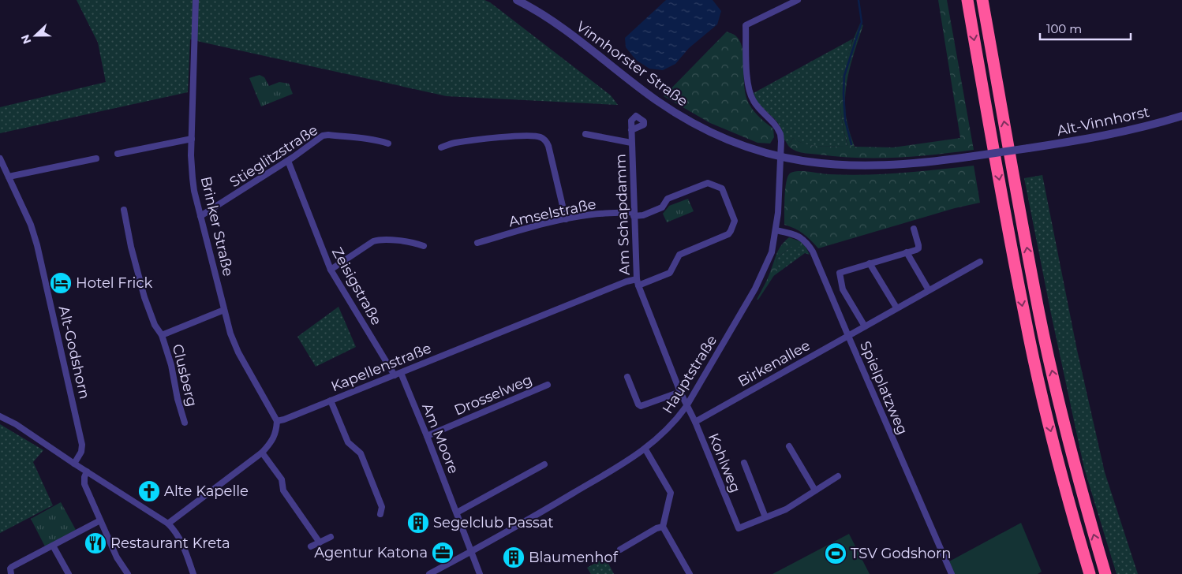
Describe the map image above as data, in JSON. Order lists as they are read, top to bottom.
{
  "streets": {
    "street": [
      "Vinnhorster Straße",
      "Alt-Vinnhorst",
      "Stieglitzstraße",
      "Amselstraße",
      "Am Schapdamm",
      "Brinker Straße",
      "Zeisigstraße",
      "Alt-Godshorn",
      "Birkenallee",
      "Kapellenstraße",
      "Hauptstraße",
      "Clusberg",
      "Spielplatzweg",
      "Drosselweg",
      "Am Moore",
      "Kohlweg"
    ]
  },
  "crossings": [
    ["Vinnhorster Straße", "Alt-Vinnhorst"],
    ["Vinnhorster Straße", "Hauptstraße"],
    ["Stieglitzstraße", "Brinker Straße"],
    ["Stieglitzstraße", "Zeisigstraße"],
    ["Amselstraße", "Am Schapdamm"],
    ["Amselstraße", "Kapellenstraße"],
    ["Am Schapdamm", "Kapellenstraße"],
    ["Am Schapdamm", "Hauptstraße"],
    ["Am Schapdamm", "Kohlweg"],
    ["Brinker Straße", "Kapellenstraße"],
    ["Brinker Straße", "Clusberg"],
    ["Zeisigstraße", "Kapellenstraße"],
    ["Zeisigstraße", "Am Moore"],
    ["Birkenallee", "Spielplatzweg"],
    ["Birkenallee", "Kohlweg"],
    ["Kapellenstraße", "Am Moore"],
    ["Hauptstraße", "Spielplatzweg"],
    ["Hauptstraße", "Am Moore"],
    ["Hauptstraße", "Kohlweg"],
    ["Drosselweg", "Am Moore"]
  ],
  "places": {
    "hotel": ["Hotel Frick"],
    "church": ["Alte Kapelle"],
    "building": ["Segelclub Passat", "Blaumenhof"],
    "restaurant": ["Restaurant Kreta"],
    "office": ["Agentur Katona"],
    "sports": ["TSV Godshorn"]
  },
  "scale_bar": "100 m",
  "north": "left"
}
